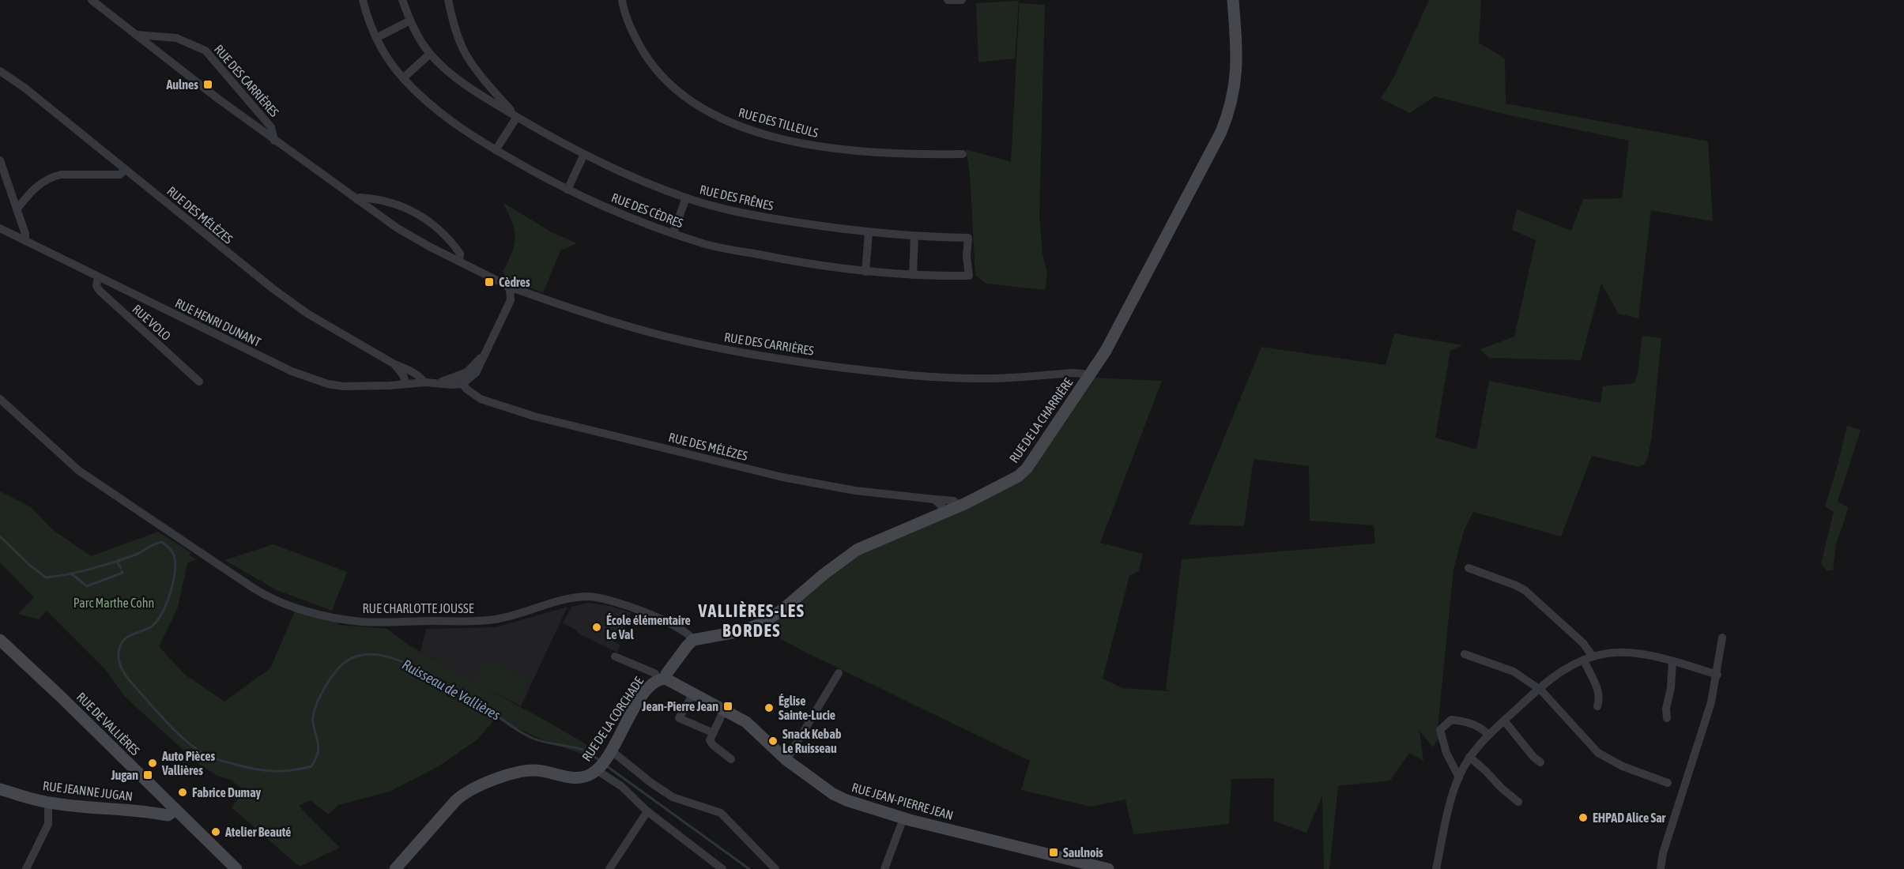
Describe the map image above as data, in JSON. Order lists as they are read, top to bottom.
{
  "streets": {
    "main road": [
      "RUE DE LA CHARRIÈRE",
      "RUE DE LA CORCHADE",
      "RUE DE VALLIÈRES",
      "RUE JEANNE JUGAN",
      "RUE JEAN-PIERRE JEAN"
    ],
    "street": [
      "RUE DES CARRIÈRES",
      "RUE DES TILLEULS",
      "RUE DES FRÊNES",
      "RUE DES CÈDRES",
      "RUE DES MÉLÈZES",
      "RUE VOLO",
      "RUE HENRI DUNANT",
      "RUE CHARLOTTE JOUSSE"
    ]
  },
  "crossings": [
    ["RUE DES CARRIÈRES", "RUE DE LA CHARRIÈRE"],
    ["RUE DES FRÊNES", "RUE DES CÈDRES"],
    ["RUE DES MÉLÈZES", "RUE HENRI DUNANT"],
    ["RUE DES MÉLÈZES", "RUE DE LA CHARRIÈRE"],
    ["RUE VOLO", "RUE HENRI DUNANT"],
    ["RUE DE LA CHARRIÈRE", "RUE CHARLOTTE JOUSSE"],
    ["RUE DE LA CORCHADE", "RUE JEAN-PIERRE JEAN"],
    ["RUE DE VALLIÈRES", "RUE JEANNE JUGAN"]
  ],
  "districts": ["VALLIÈRES-LES BORDES"],
  "water": ["Ruisseau de Vallières"],
  "parks": ["Parc Marthe Cohn"],
  "places": {
    "transit": [
      "Aulnes",
      "Cèdres",
      "Jean-Pierre Jean",
      "Jugan",
      "Saulnois"
    ],
    "other": [
      "École élémentaire Le Val",
      "Église Sainte-Lucie",
      "Snack Kebab Le Ruisseau",
      "Auto Pièces Vallières",
      "Fabrice Dumay",
      "EHPAD Alice Sar",
      "Atelier Beauté"
    ]
  }
}
